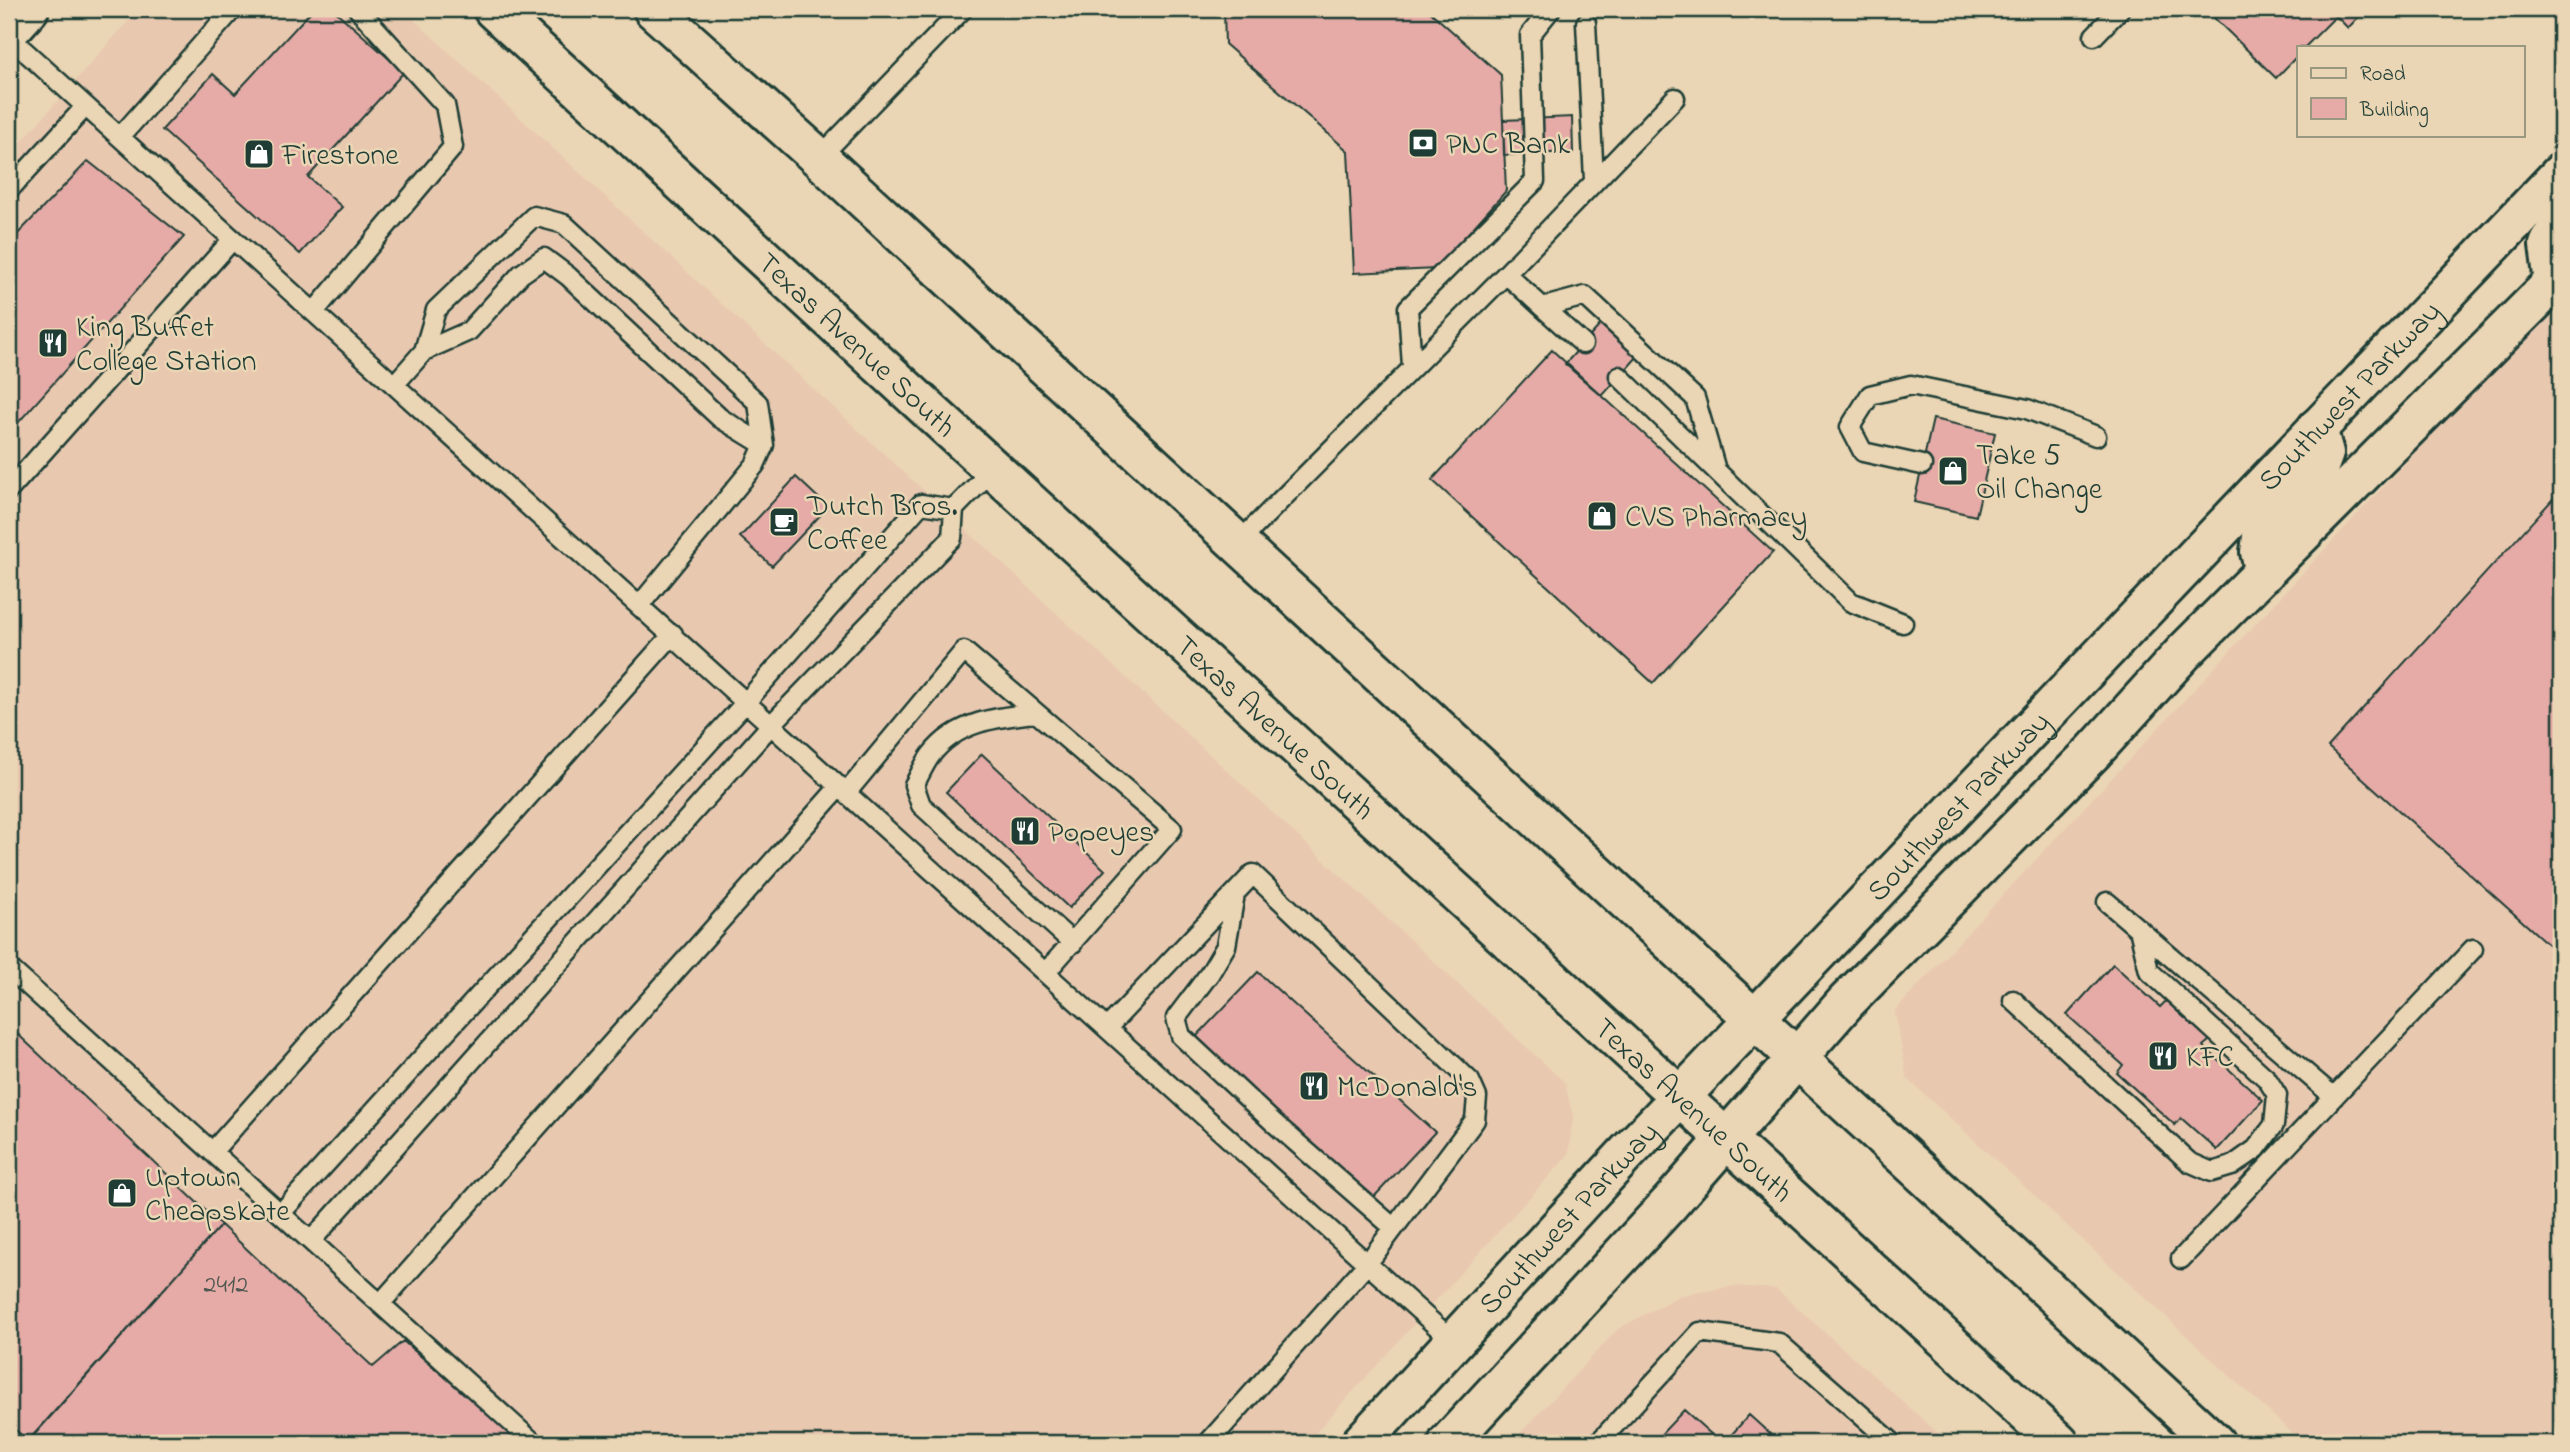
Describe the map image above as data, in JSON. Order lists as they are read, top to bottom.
{
  "streets": {
    "main road": ["Texas Avenue South", "Southwest Parkway"]
  },
  "crossings": [
    ["Texas Avenue South", "Southwest Parkway"]
  ],
  "places": {
    "bank": ["PNC Bank"],
    "shop": [
      "Firestone",
      "Take 5 Oil Change",
      "CVS Pharmacy",
      "Uptown Cheapskate"
    ],
    "restaurant": [
      "King Buffet College Station",
      "Popeyes",
      "KFC",
      "McDonald's"
    ],
    "cafe": ["Dutch Bros. Coffee"]
  },
  "house_numbers": ["2412"],
  "legend": ["Road", "Building"]
}
